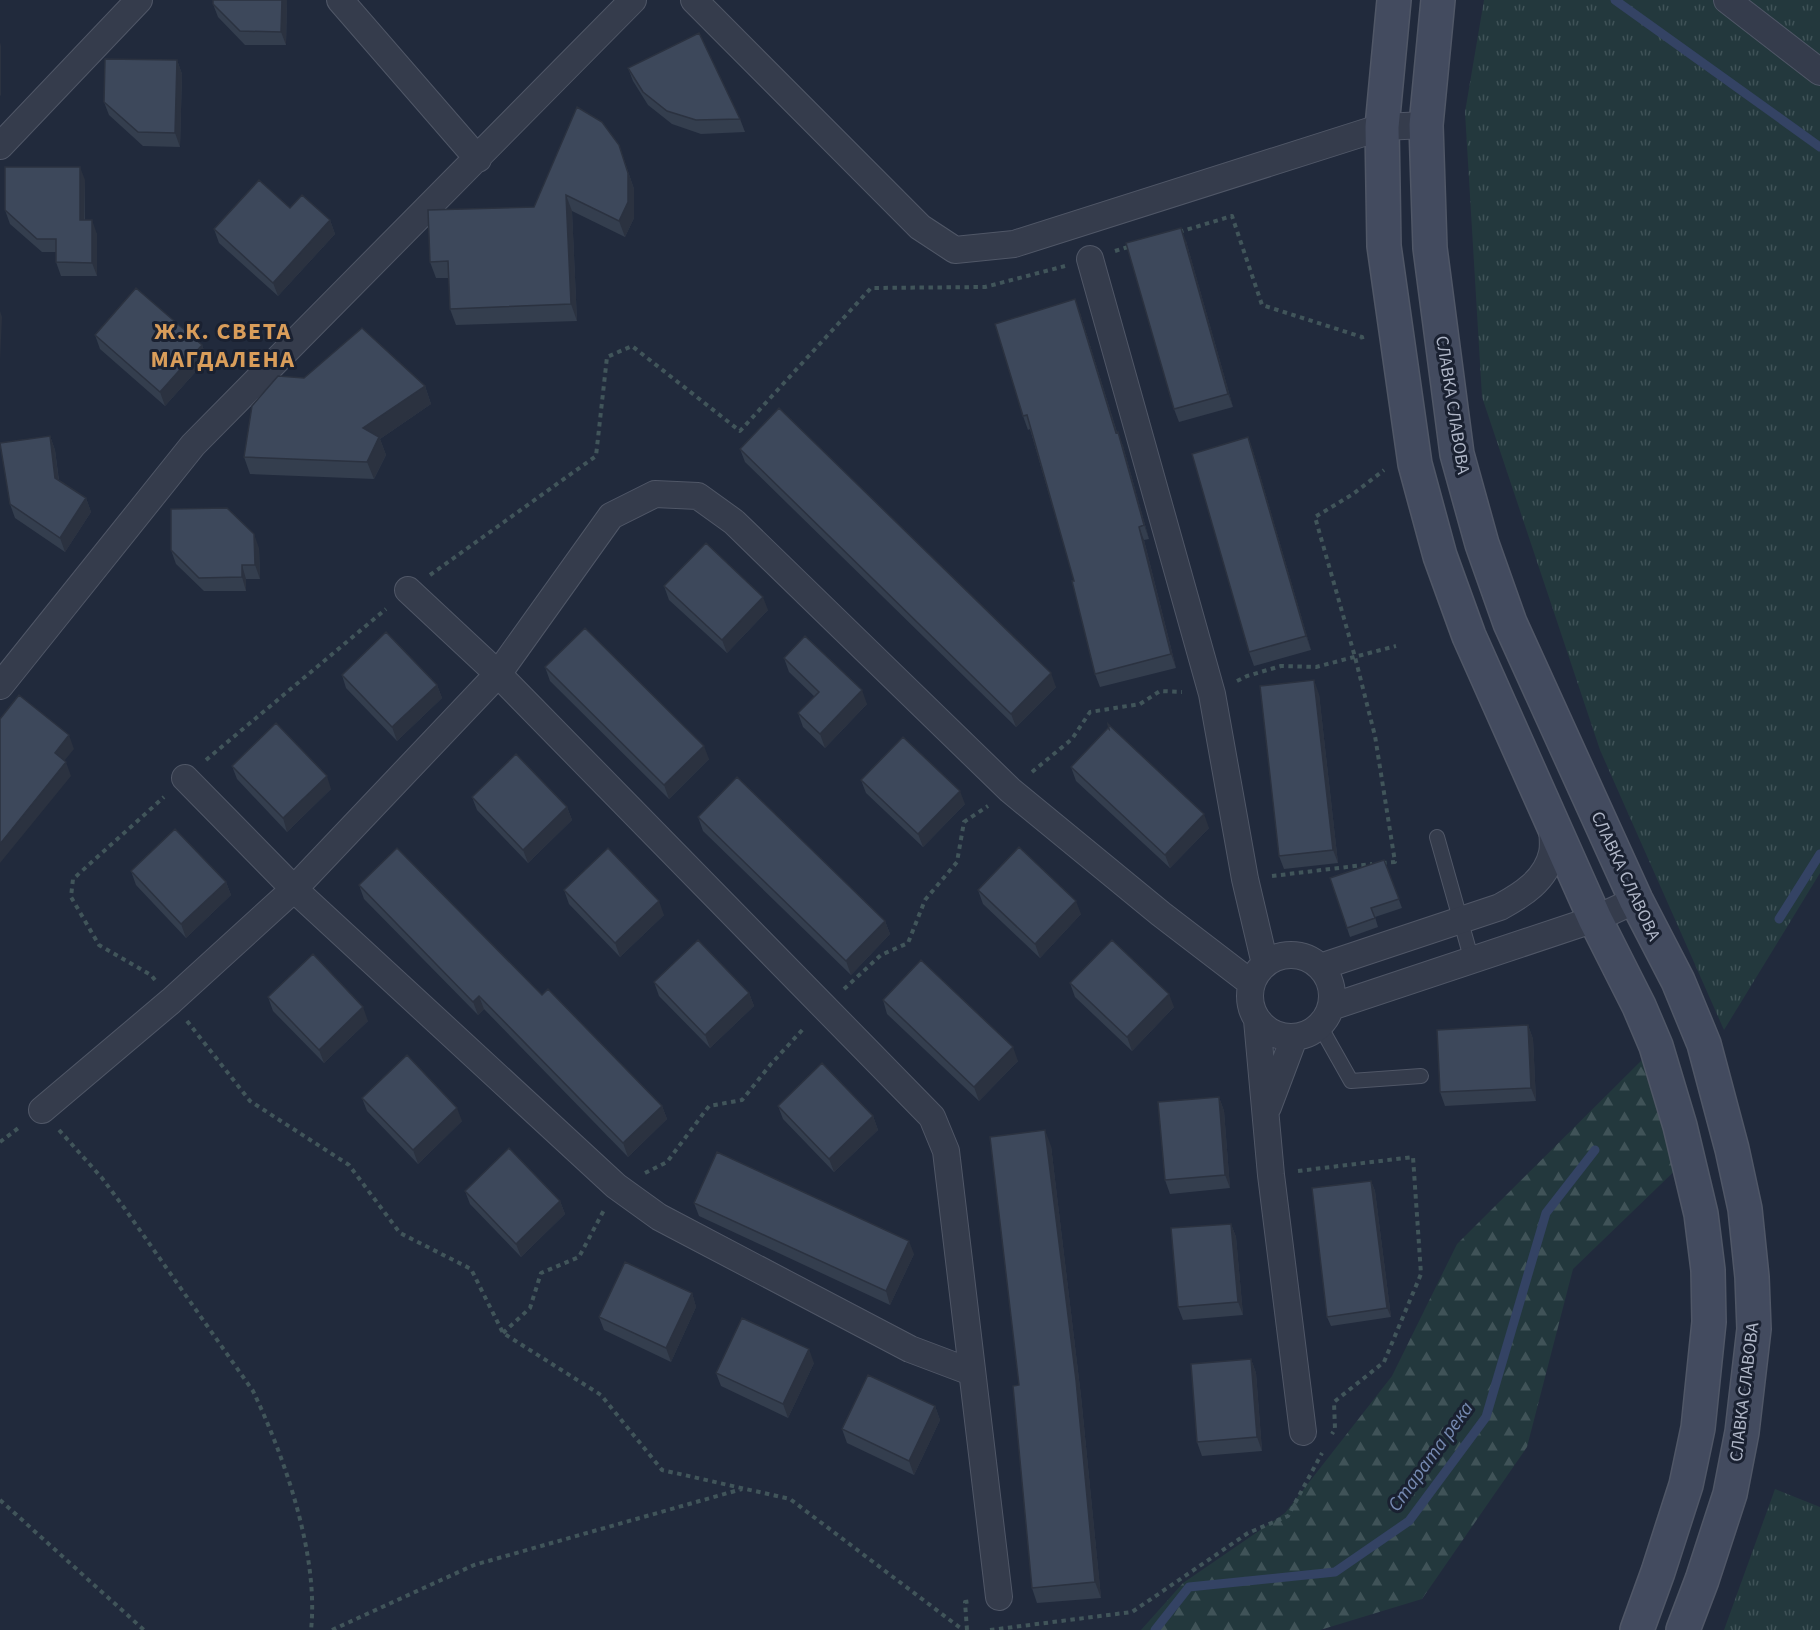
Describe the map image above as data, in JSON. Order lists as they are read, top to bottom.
{
  "streets": {
    "street": ["СЛАВКА СЛАВОВА"]
  },
  "districts": ["Ж.К. СВЕТА МАГДАЛЕНА"],
  "water": ["Старата река"]
}
